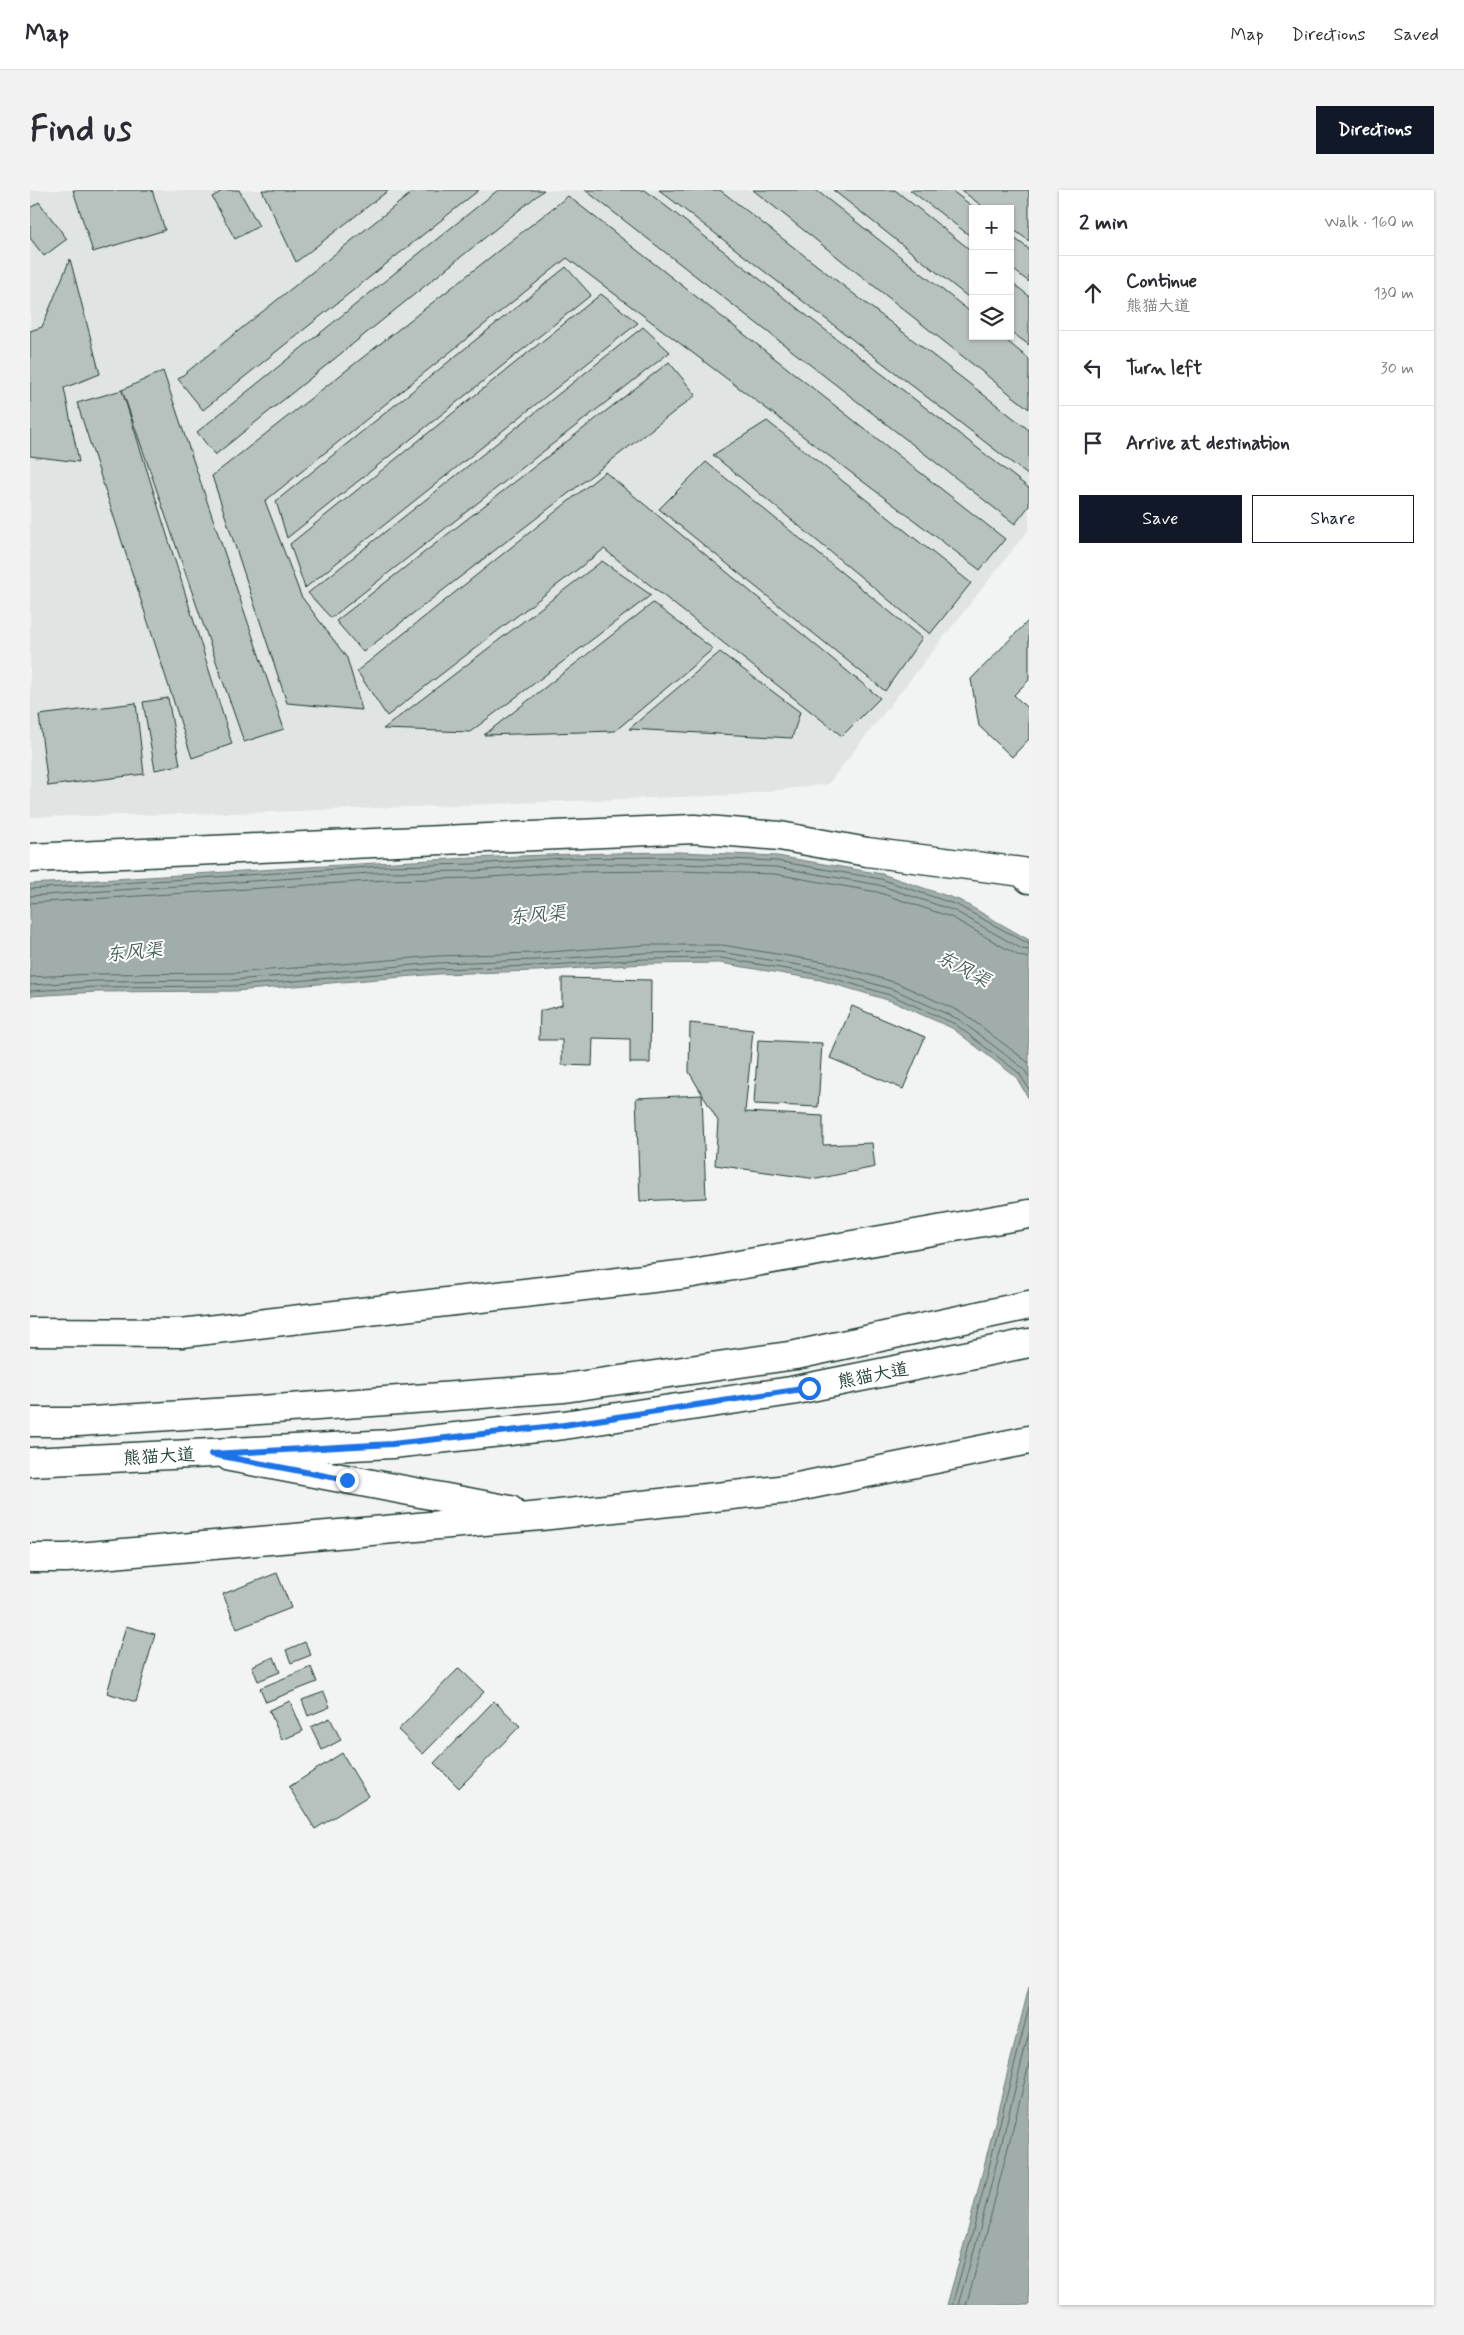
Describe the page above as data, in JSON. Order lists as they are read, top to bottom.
{
  "streets": {
    "street": ["熊猫大道"]
  },
  "water": ["东风渠"],
  "page": {
    "header": "Map",
    "nav": ["Map", "Directions", "Saved"],
    "buttons": [
      "Directions",
      ["Save", "Share"]
    ],
    "title": "Find us",
    "heading": ["2 min", "Walk · 160 m"],
    "map_buttons": ["+", "−"],
    "list": [
      ["Continue", "熊猫大道", "130 m"],
      ["Turn left", "30 m"],
      "Arrive at destination"
    ]
  }
}
